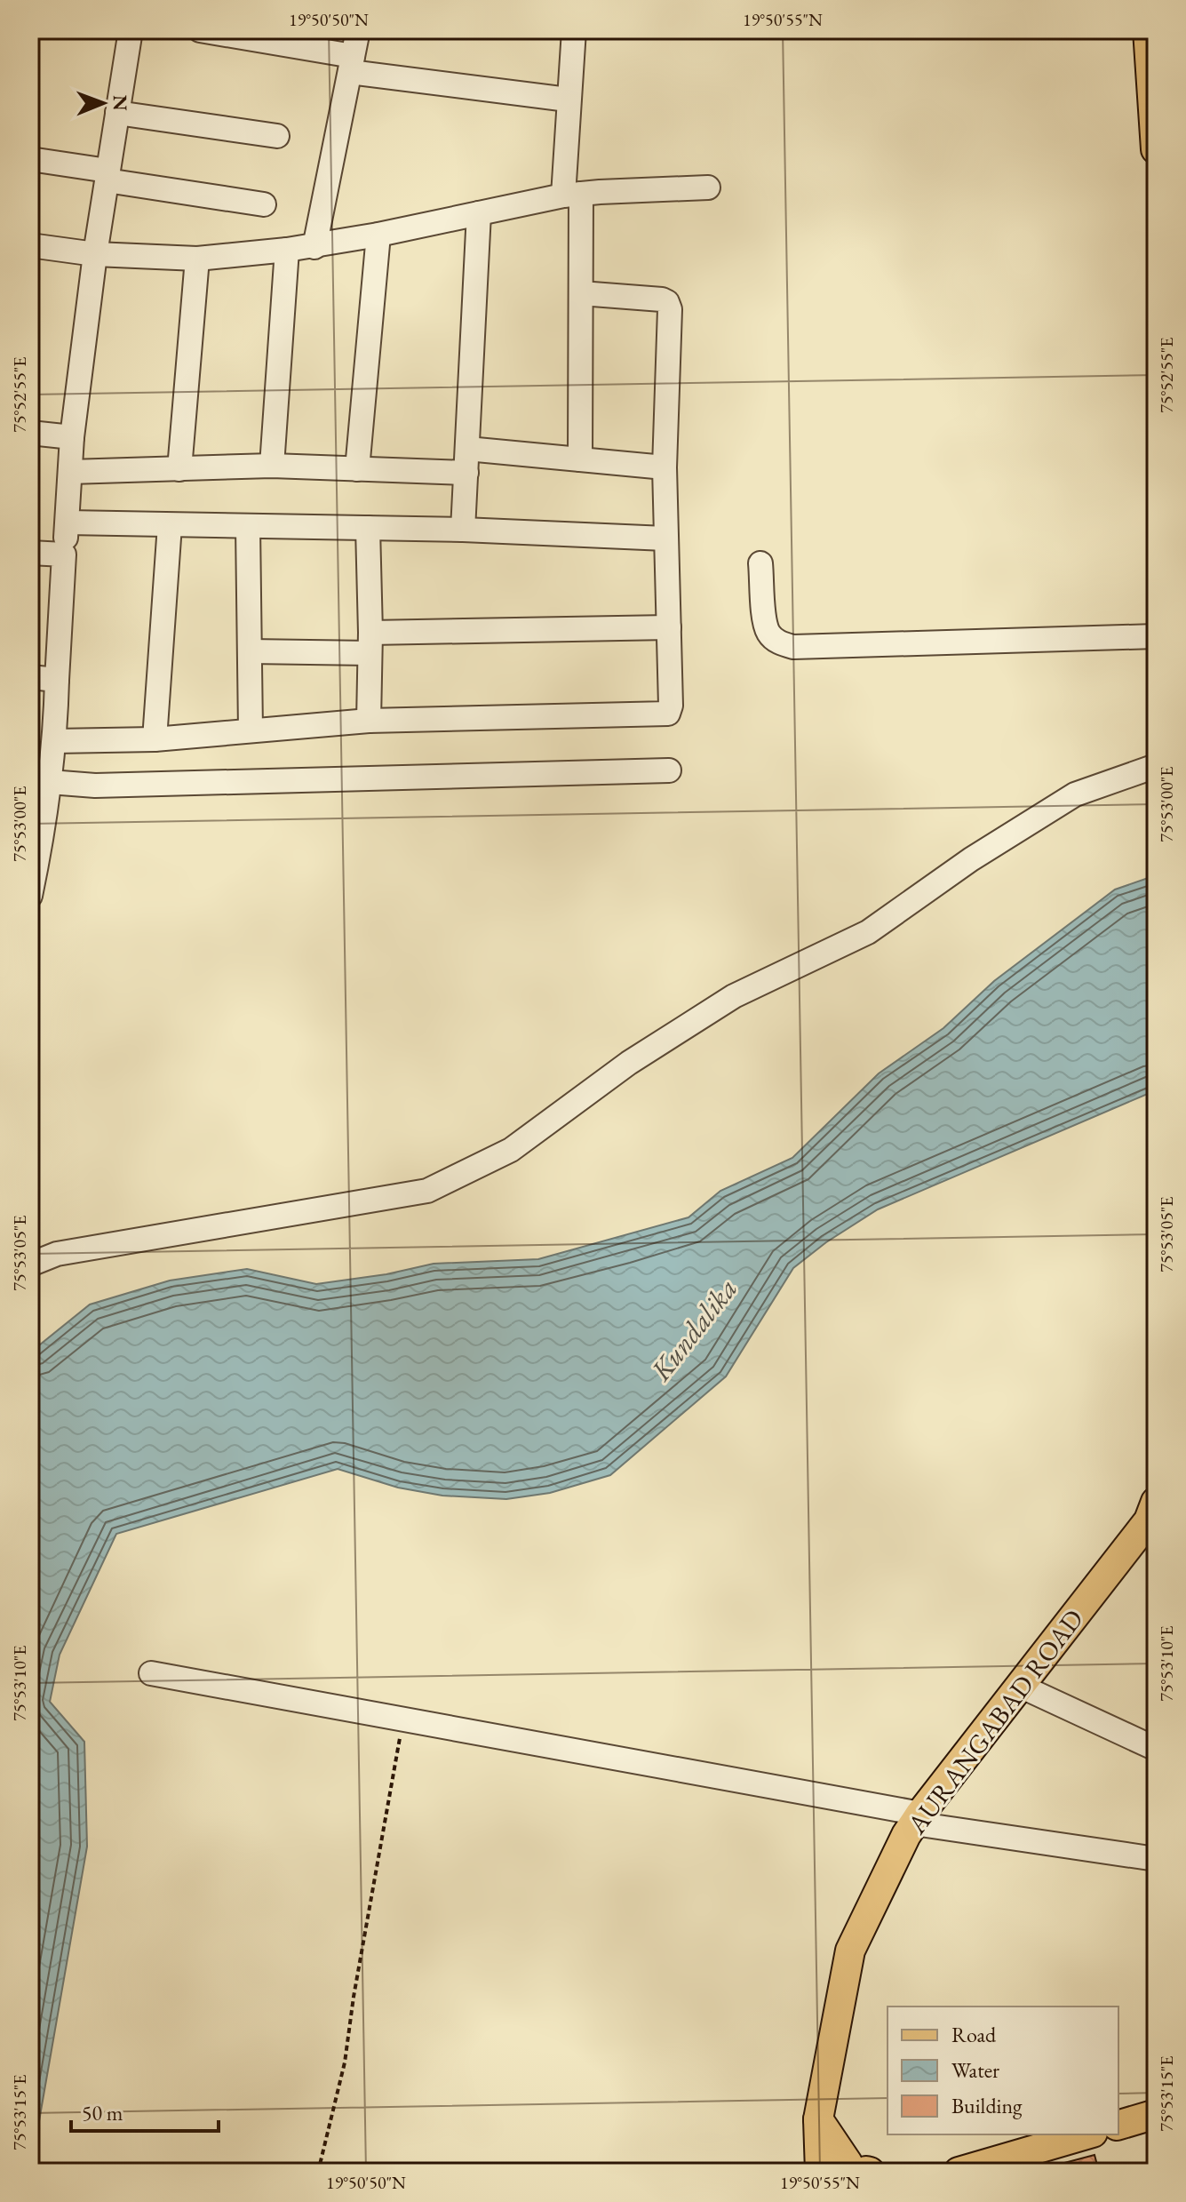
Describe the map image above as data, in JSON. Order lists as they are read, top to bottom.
{
  "streets": {
    "main road": ["AURANGABAD ROAD"]
  },
  "water": ["Kundalika"],
  "legend": ["Road", "Water", "Building"],
  "scale_bar": "50 m",
  "north": "right",
  "coordinates": [
    "19°50'50\"N",
    "19°50'55\"N",
    "75°52'55\"E",
    "75°53'00\"E",
    "75°53'05\"E",
    "75°53'10\"E",
    "75°53'15\"E"
  ]
}
